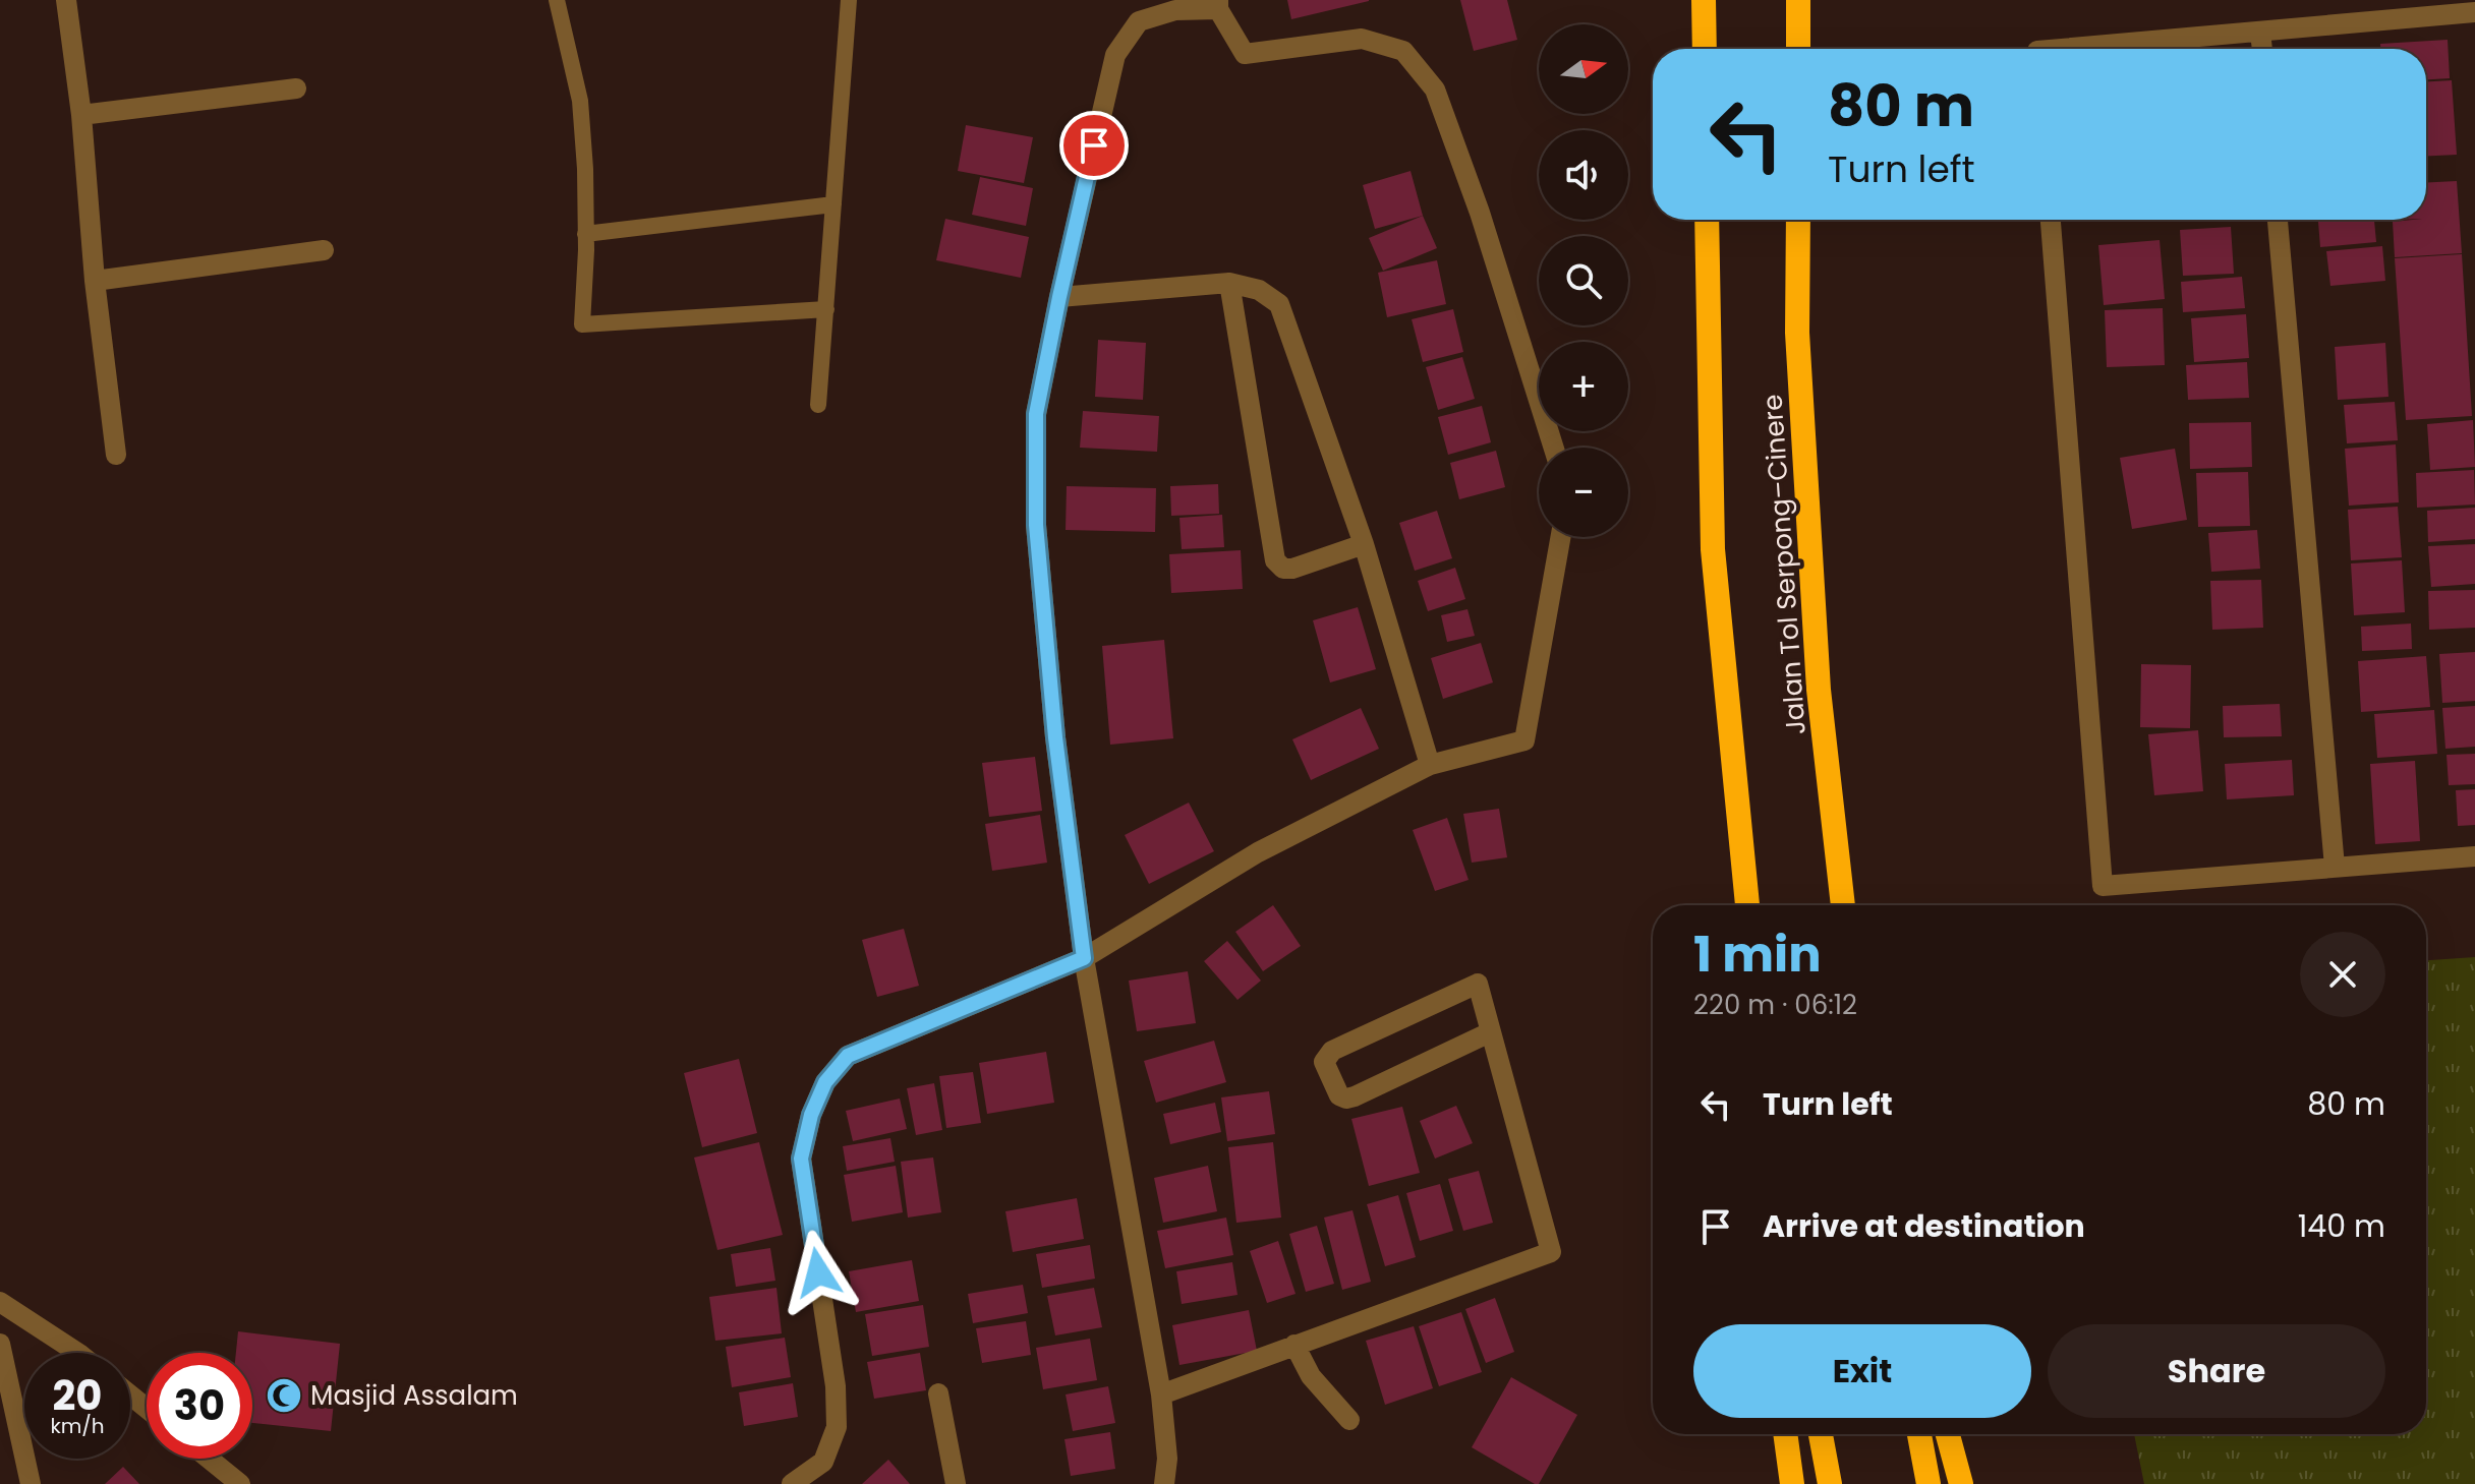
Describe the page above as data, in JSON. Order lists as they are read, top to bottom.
{
  "streets": {
    "highway": ["Jalan Tol Serpong–Cinere"]
  },
  "places": {
    "mosque": ["Masjid Assalam"]
  },
  "north": "right",
  "page": {
    "map_buttons": ["+", "−"],
    "turn": ["80 m", "Turn left"],
    "heading": ["1 min", "220 m · 06:12"],
    "list": [
      {
        "name": "Turn left",
        "value": "80 m"
      },
      {
        "name": "Arrive at destination",
        "value": "140 m"
      }
    ],
    "buttons": ["Exit", "Share"],
    "speed": "20 km/h",
    "limit": "30"
  }
}
